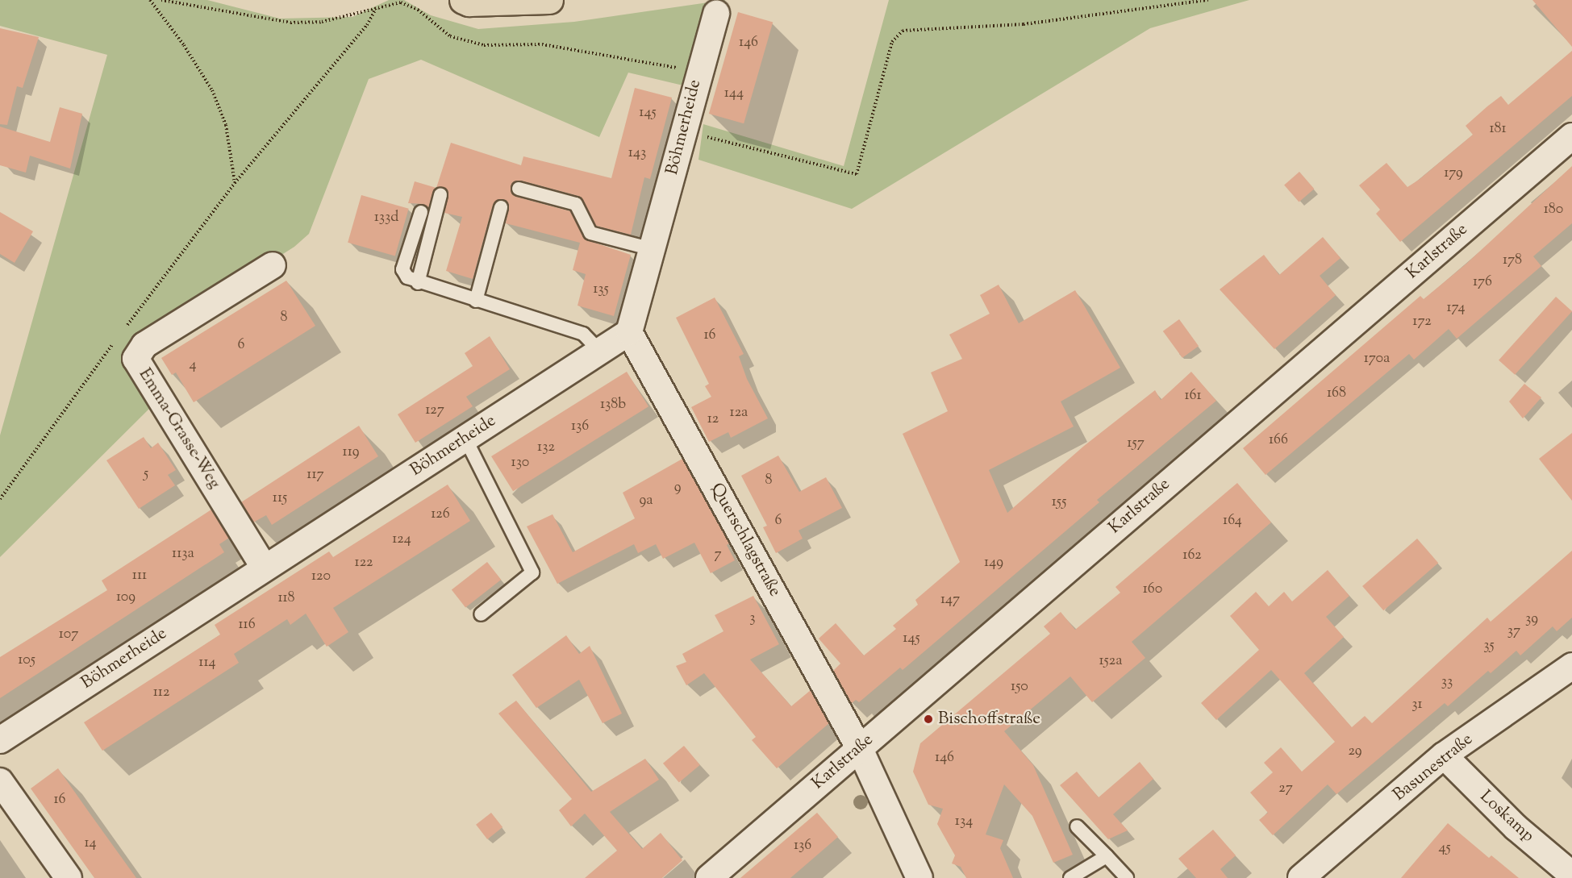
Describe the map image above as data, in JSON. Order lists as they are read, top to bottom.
{
  "streets": {
    "street": [
      "Böhmerheide",
      "Karlstraße",
      "Emma-Grasse-Weg",
      "Querschlagstraße",
      "Basunestraße",
      "Loskamp"
    ]
  },
  "crossings": [
    ["Böhmerheide", "Emma-Grasse-Weg"],
    ["Böhmerheide", "Querschlagstraße"],
    ["Karlstraße", "Querschlagstraße"],
    ["Basunestraße", "Loskamp"]
  ],
  "places": ["Bischoffstraße"],
  "house_numbers": [
    "146",
    "144",
    "145",
    "181",
    "143",
    "179",
    "180",
    "133d",
    "178",
    "176",
    "135",
    "174",
    "8",
    "172",
    "16",
    "6",
    "170a",
    "4",
    "168",
    "161",
    "138b",
    "127",
    "12a",
    "12",
    "136",
    "166",
    "157",
    "132",
    "119",
    "130",
    "5",
    "117",
    "8",
    "9",
    "115",
    "9a",
    "155",
    "126",
    "6",
    "164",
    "124",
    "113a",
    "7",
    "162",
    "122",
    "149",
    "111",
    "120",
    "160",
    "109",
    "118",
    "147",
    "3",
    "39",
    "116",
    "37",
    "107",
    "145",
    "35",
    "105",
    "152a",
    "114",
    "33",
    "150",
    "112",
    "31",
    "29",
    "146",
    "27",
    "16",
    "134",
    "14",
    "136",
    "45"
  ]
}
